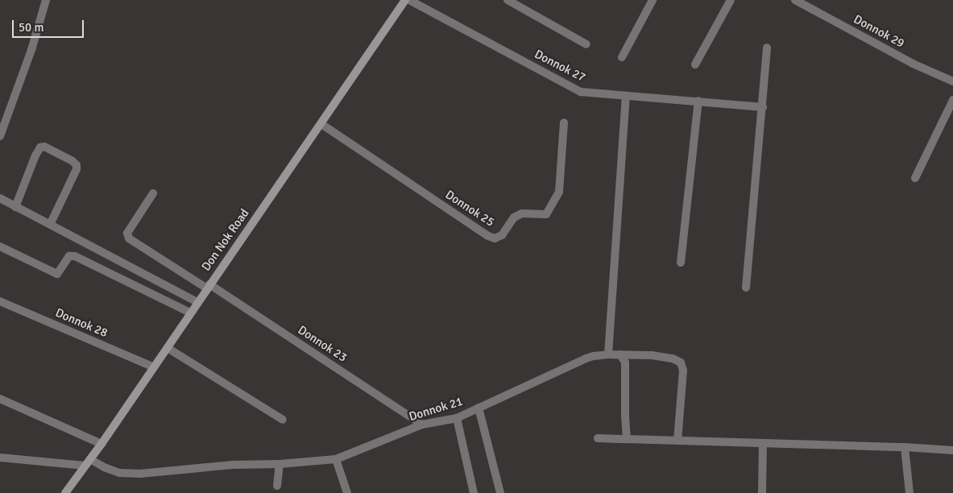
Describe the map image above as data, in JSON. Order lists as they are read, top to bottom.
{
  "streets": {
    "main road": ["Don Nok Road"],
    "street": [
      "Donnok 29",
      "Donnok 27",
      "Donnok 25",
      "Donnok 28",
      "Donnok 23",
      "Donnok 21"
    ]
  },
  "crossings": [
    ["Donnok 25", "Don Nok Road"],
    ["Don Nok Road", "Donnok 28"],
    ["Don Nok Road", "Donnok 23"],
    ["Don Nok Road", "Donnok 21"],
    ["Donnok 23", "Donnok 21"]
  ],
  "scale_bar": "50 m"
}
